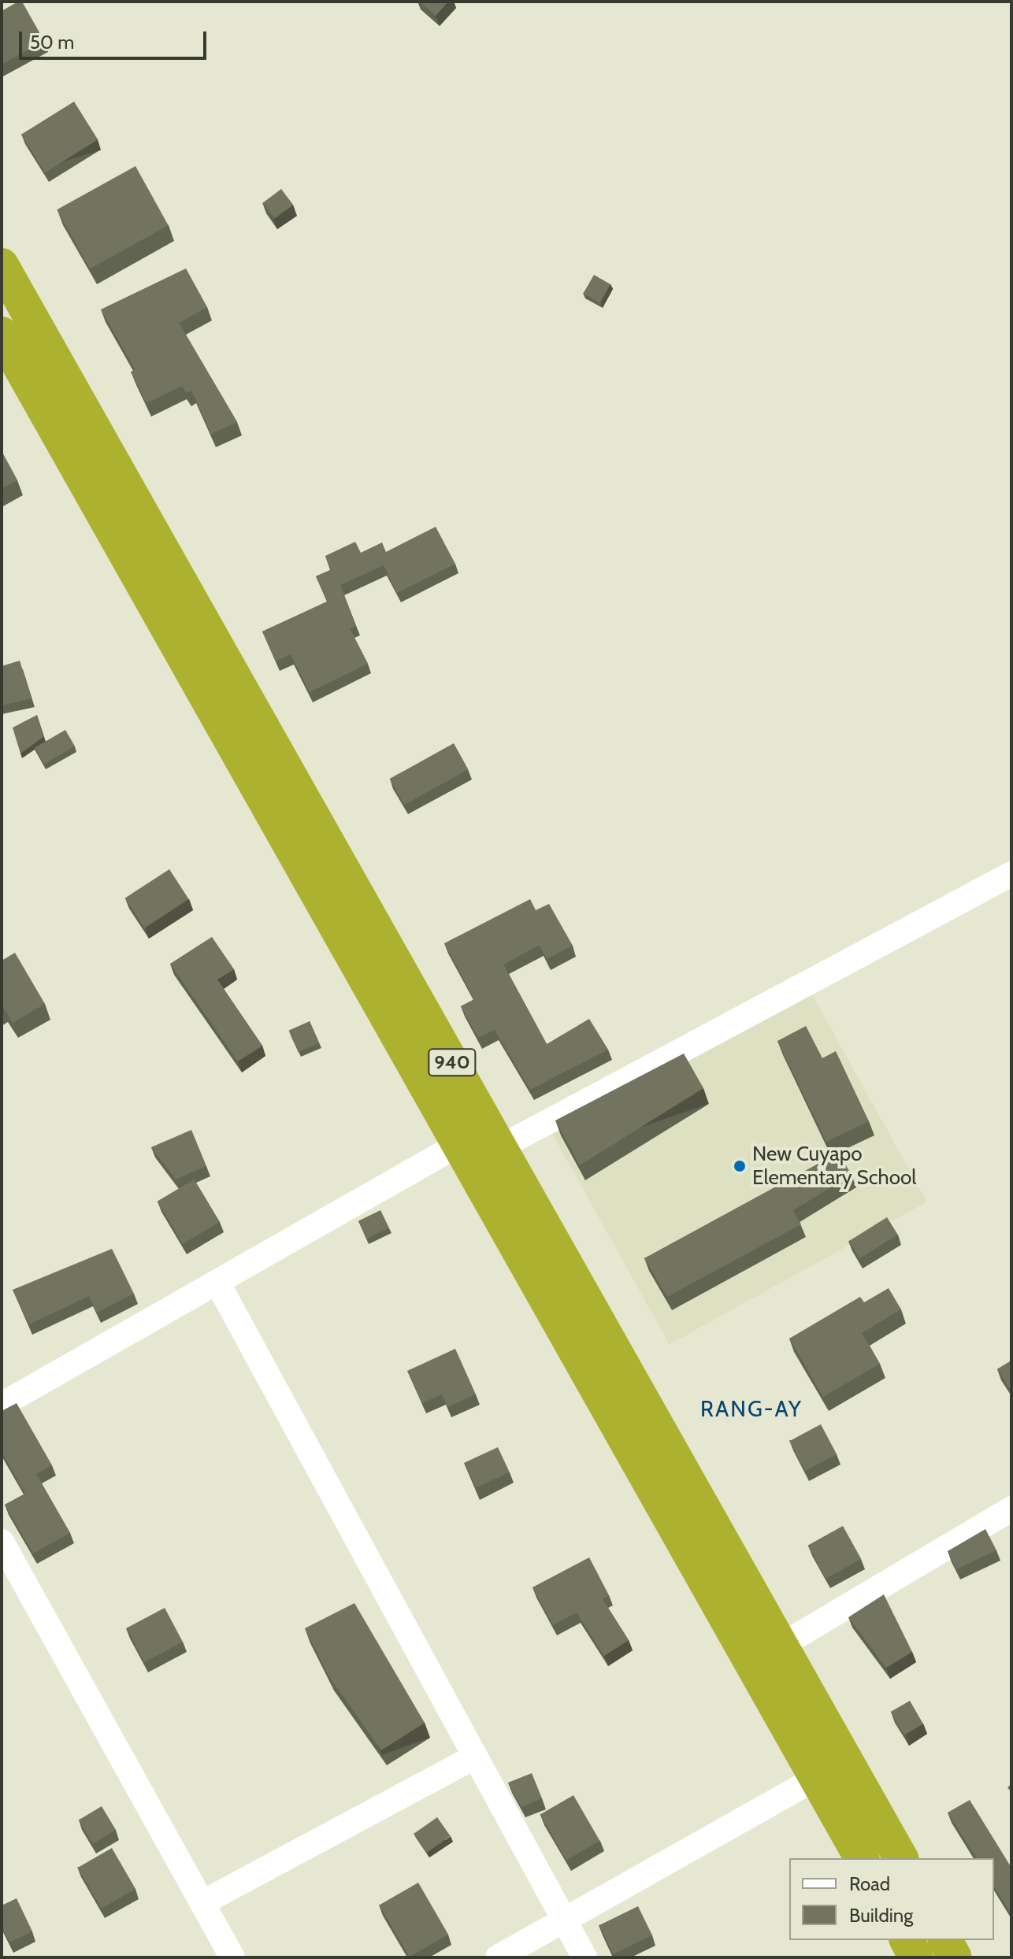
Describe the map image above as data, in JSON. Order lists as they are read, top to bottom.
{
  "streets": {
    "highway": ["940"]
  },
  "districts": ["RANG-AY"],
  "places": ["New Cuyapo Elementary School"],
  "legend": ["Road", "Building"],
  "scale_bar": "50 m"
}
